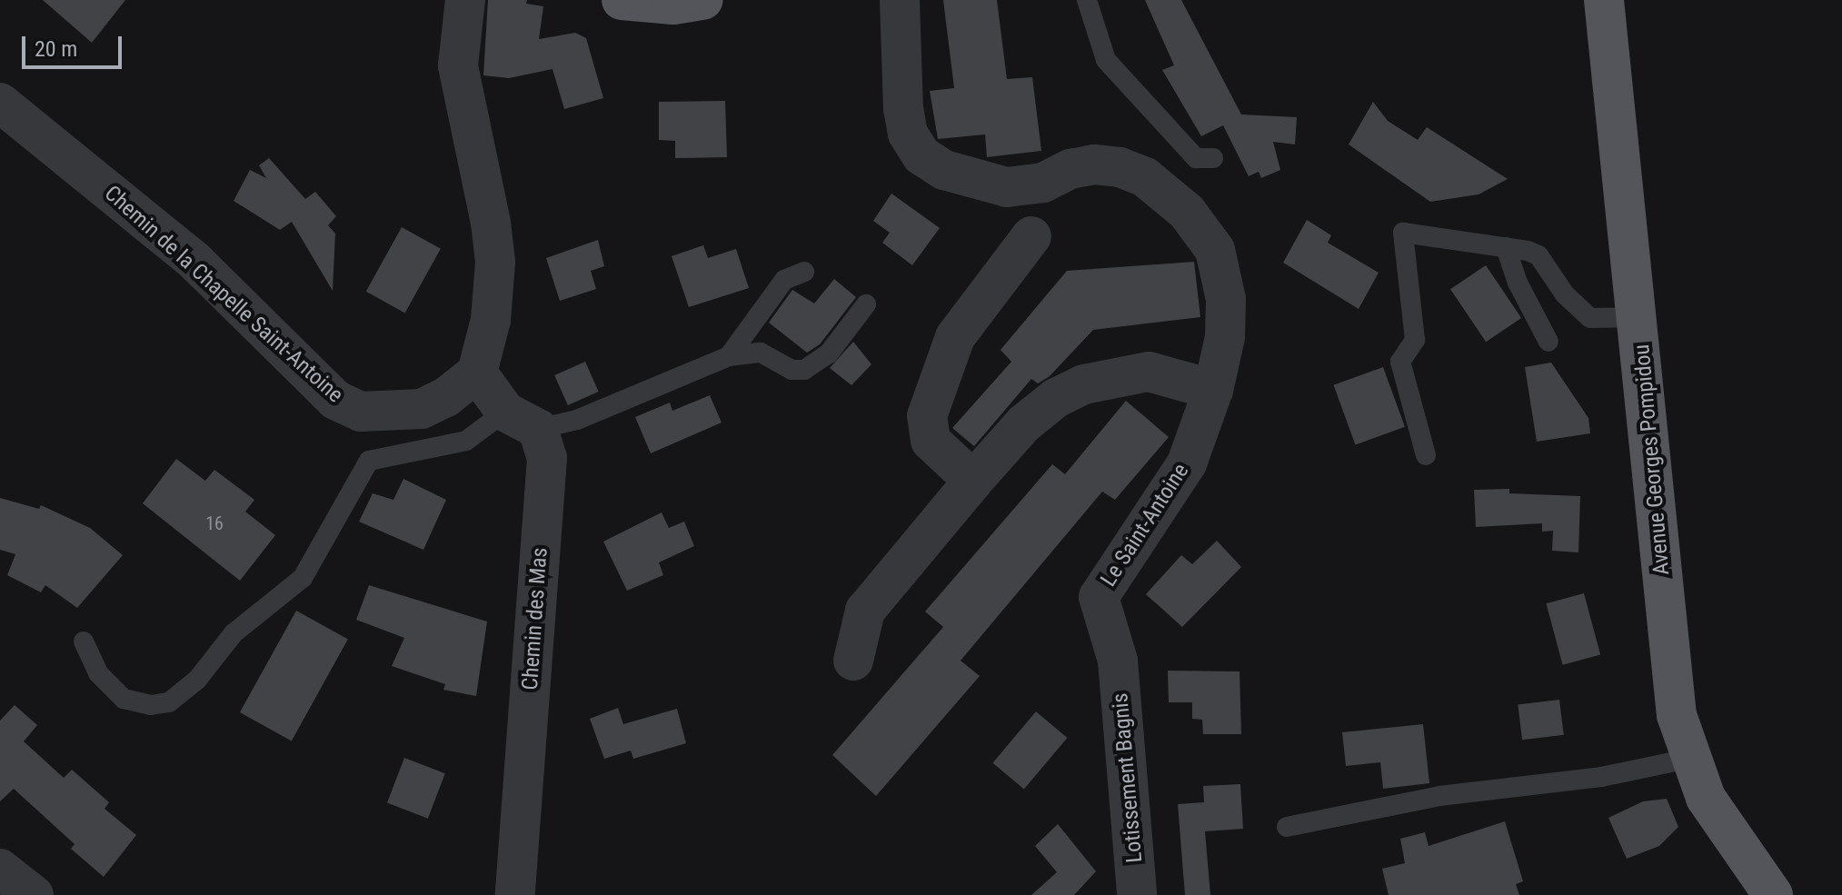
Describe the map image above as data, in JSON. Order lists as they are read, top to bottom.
{
  "streets": {
    "main road": ["Avenue Georges Pompidou"],
    "street": [
      "Chemin de la Chapelle Saint-Antoine",
      "Le Saint-Antoine",
      "Chemin des Mas",
      "Lotissement Bagnis"
    ]
  },
  "crossings": [
    ["Chemin de la Chapelle Saint-Antoine", "Chemin des Mas"],
    ["Le Saint-Antoine", "Lotissement Bagnis"]
  ],
  "house_numbers": ["16"],
  "scale_bar": "20 m"
}
